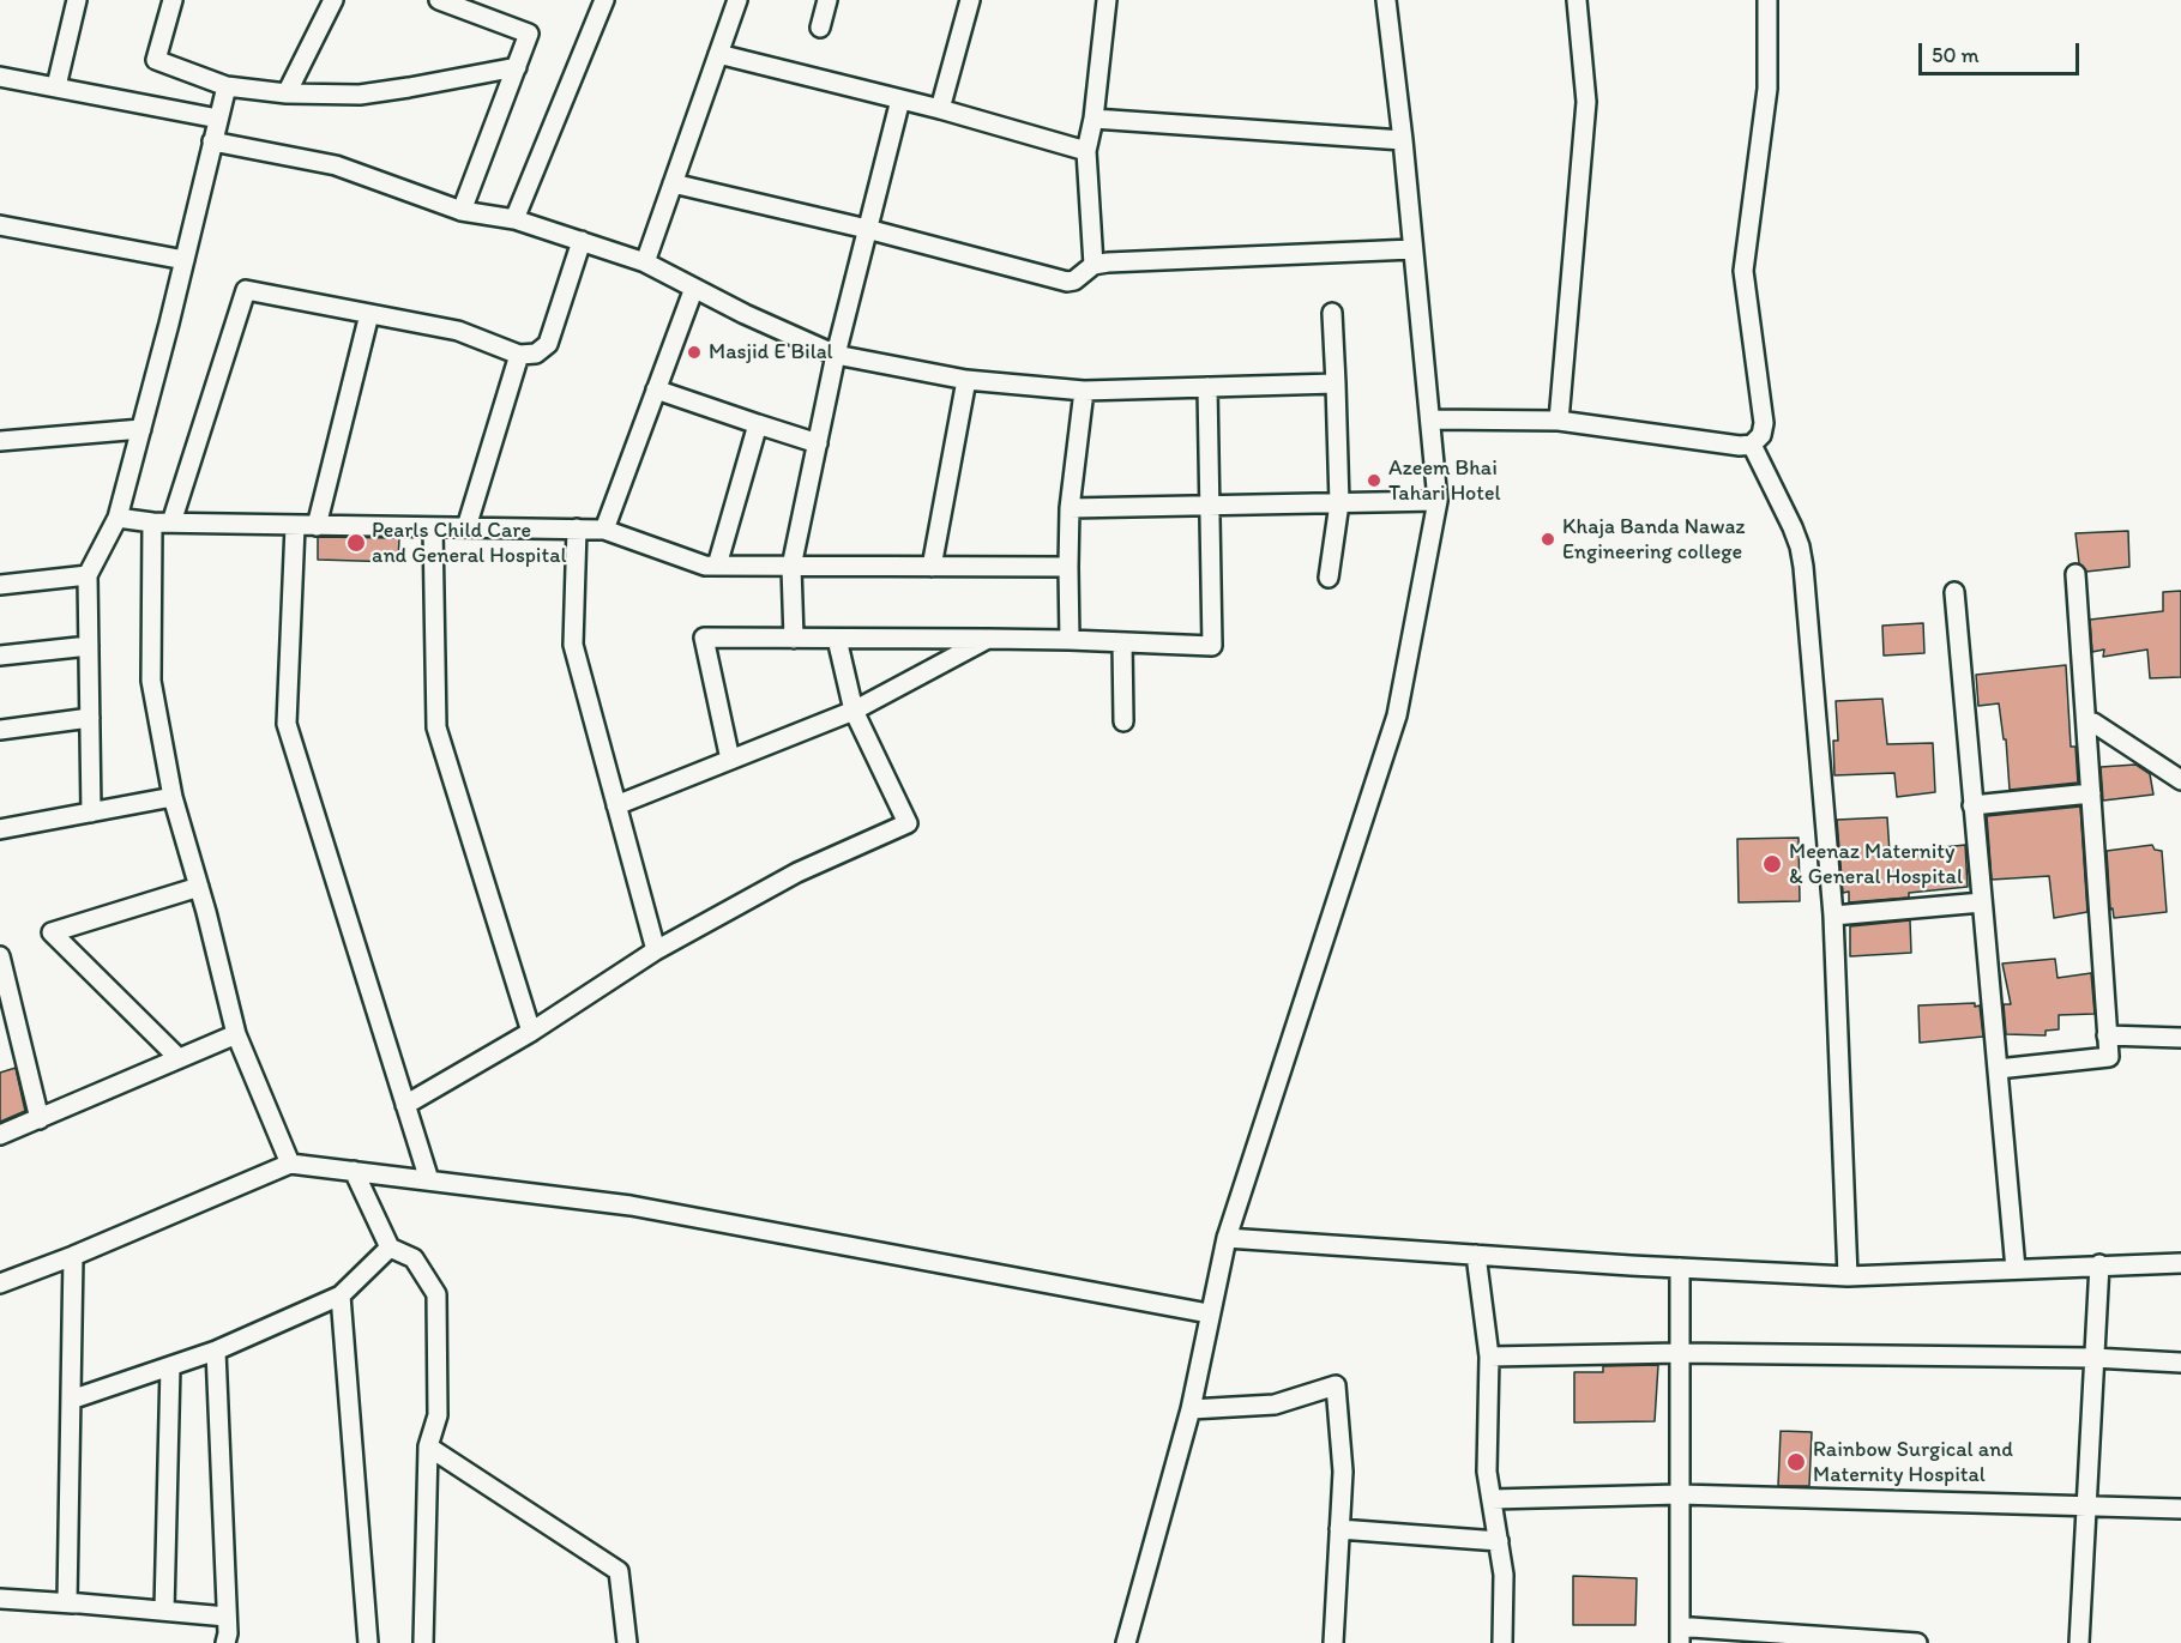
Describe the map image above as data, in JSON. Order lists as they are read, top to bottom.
{
  "places": [
    "Masjid E Bilal",
    "Azeem Bhai Tahari Hotel",
    "Khaja Banda Nawaz Engineering college",
    "Pearls Child Care and General Hospital",
    "Meenaz Maternity & General Hospital",
    "Rainbow Surgical and Maternity Hospital"
  ],
  "scale_bar": "50 m"
}
